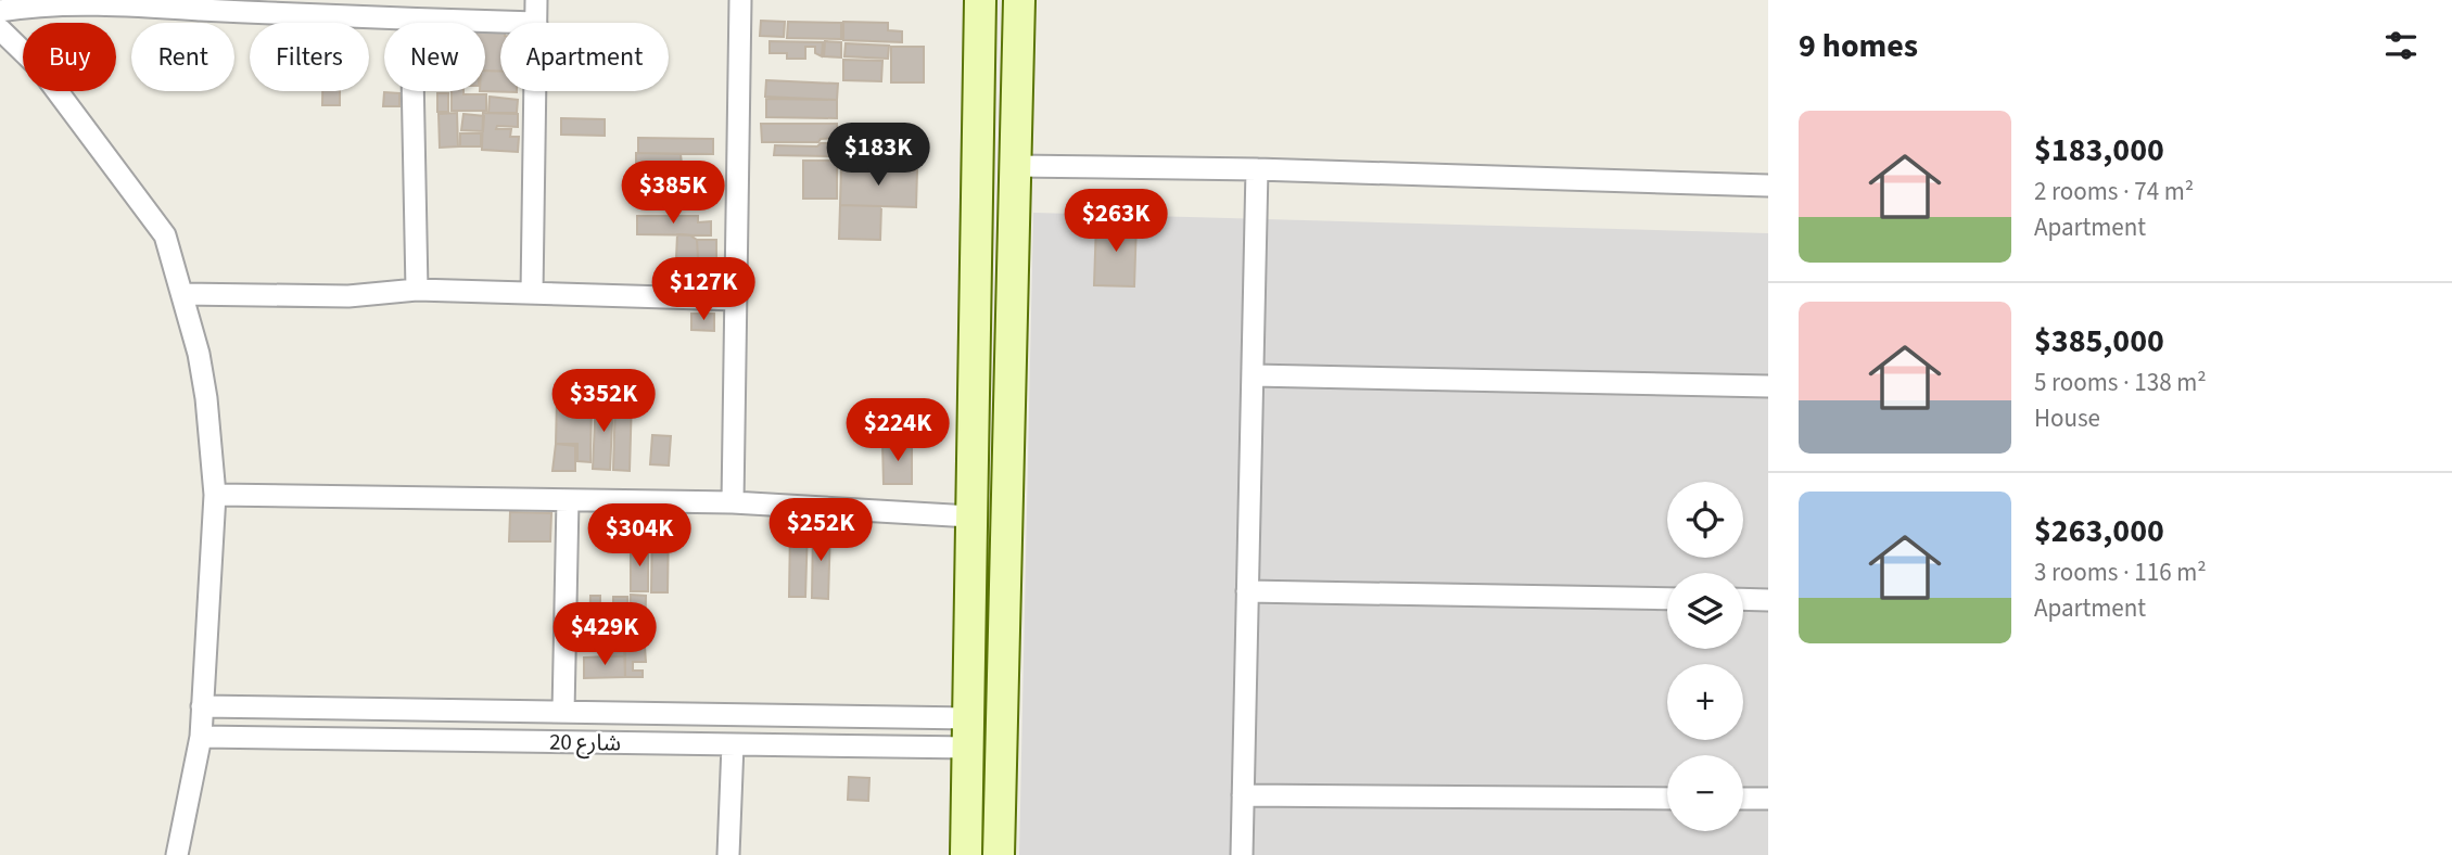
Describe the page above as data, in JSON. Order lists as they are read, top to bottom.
{
  "streets": {
    "street": ["شارع 20"]
  },
  "page": {
    "heading": "9 homes",
    "chip": [
      "Buy",
      "Rent",
      "Filters",
      "New",
      "Apartment"
    ],
    "list": [
      {
        "name": "$183,000",
        "note": "2 rooms · 74 m² · Apartment"
      },
      {
        "name": "$385,000",
        "note": "5 rooms · 138 m² · House"
      },
      {
        "name": "$263,000",
        "note": "3 rooms · 116 m² · Apartment"
      }
    ],
    "price": [
      "$183K",
      "$385K",
      "$263K",
      "$127K",
      "$352K",
      "$224K",
      "$252K",
      "$304K",
      "$429K"
    ],
    "map_buttons": ["+", "−"]
  }
}
